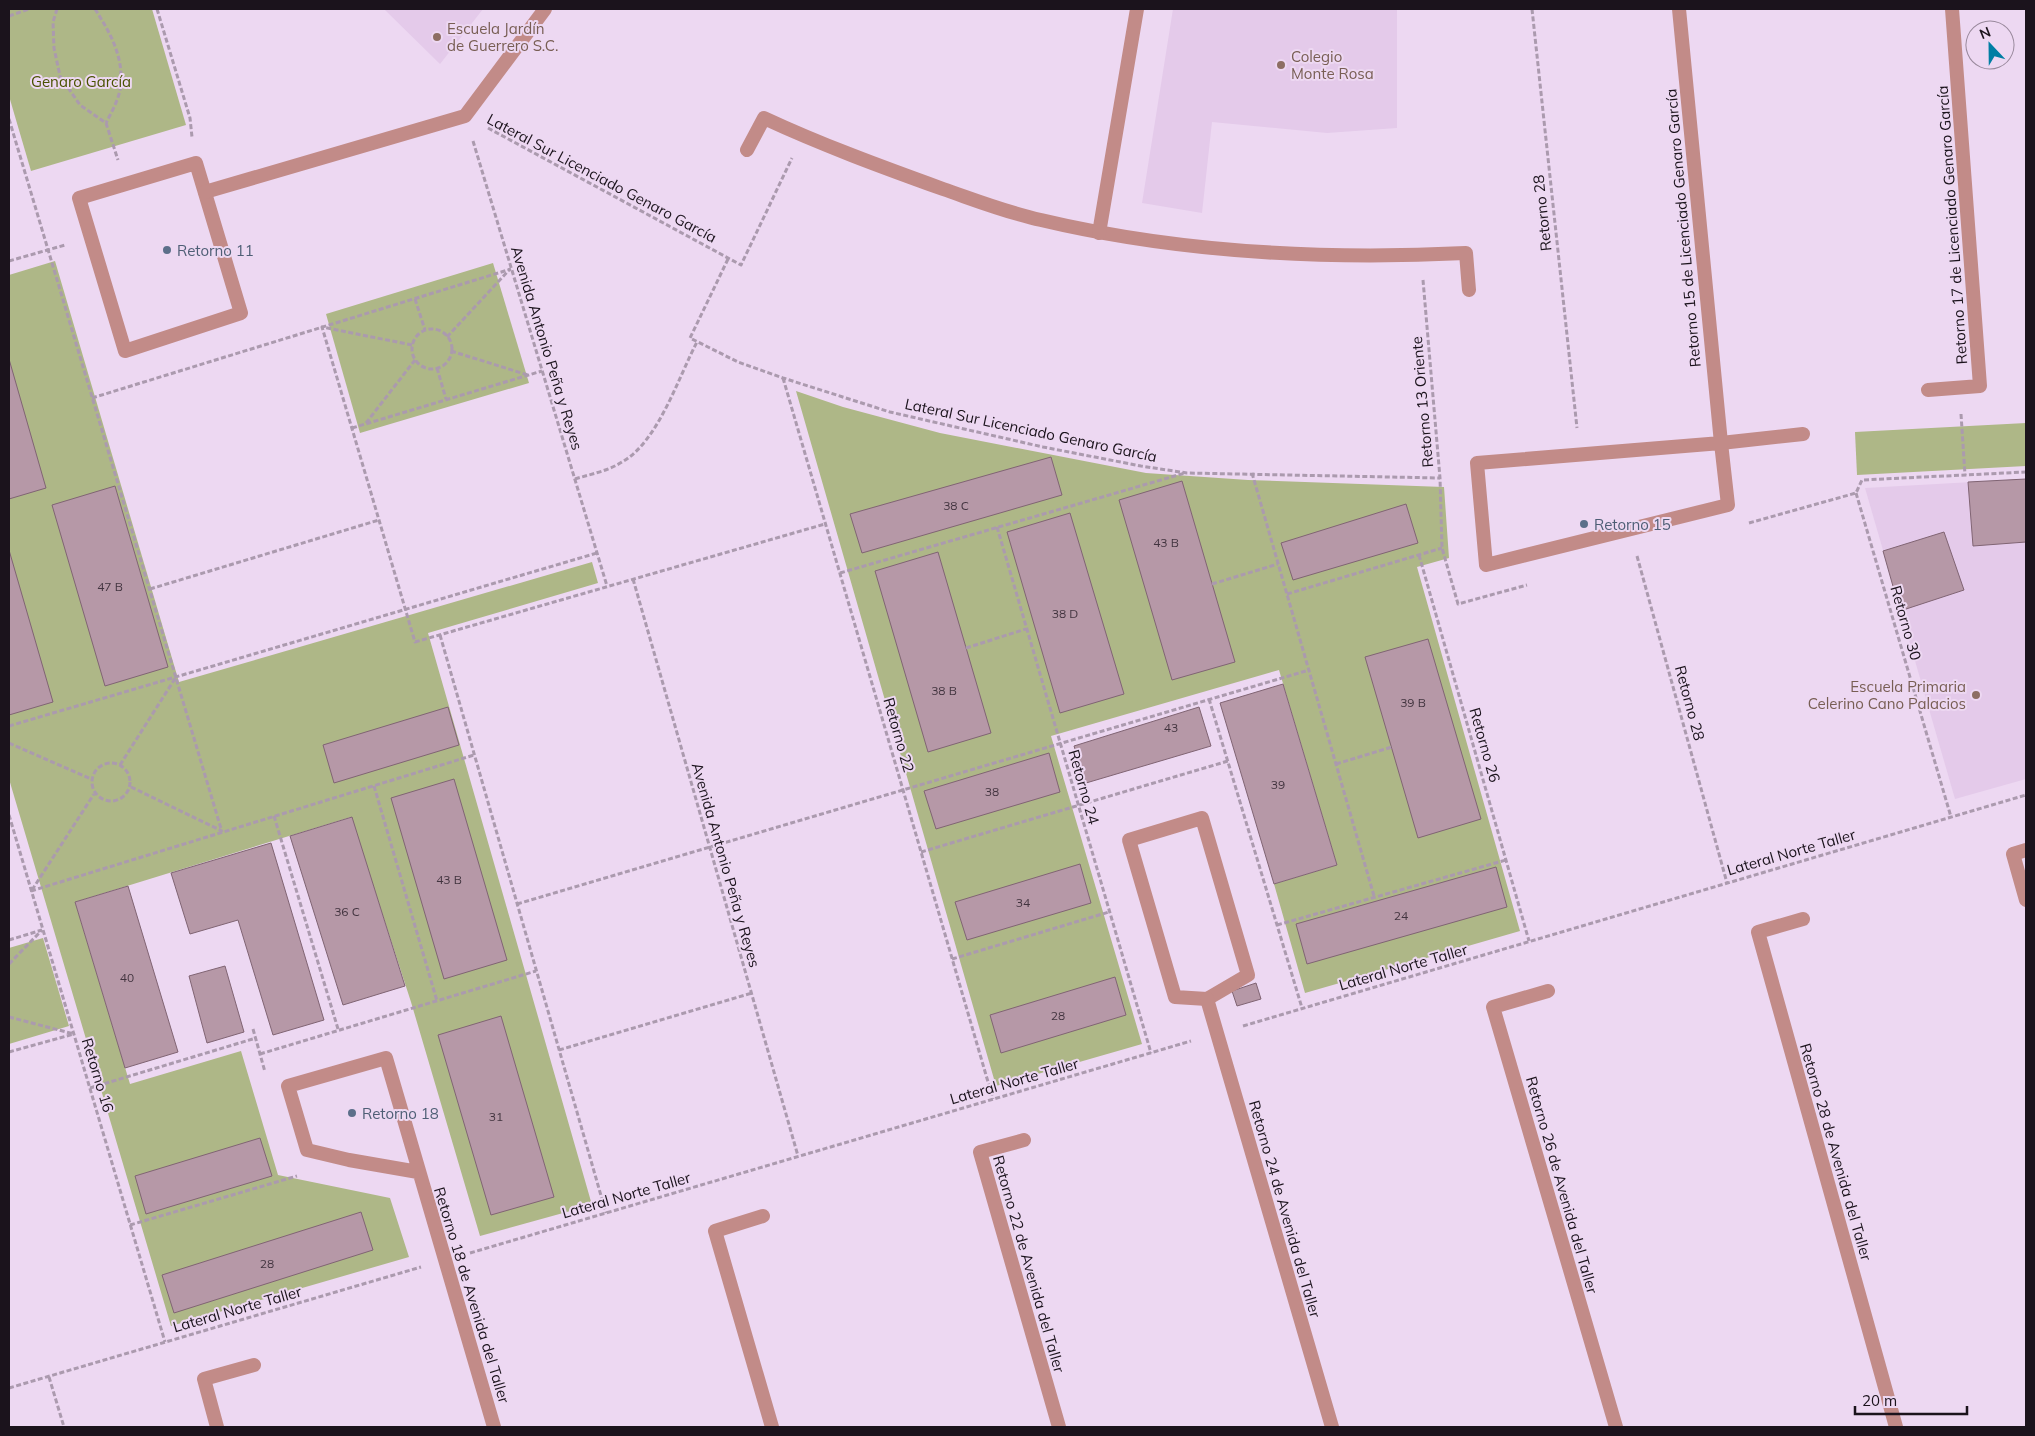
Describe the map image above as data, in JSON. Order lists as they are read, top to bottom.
{
  "streets": {
    "street": [
      "Retorno 17 de Licenciado Genaro García",
      "Retorno 15 de Licenciado Genaro García",
      "Retorno 28 de Avenida del Taller",
      "Retorno 26 de Avenida del Taller",
      "Retorno 24 de Avenida del Taller",
      "Retorno 22 de Avenida del Taller",
      "Retorno 18 de Avenida del Taller"
    ],
    "path": [
      "Lateral Sur Licenciado Genaro García",
      "Retorno 28",
      "Avenida Antonio Peña y Reyes",
      "Retorno 13 Oriente",
      "Retorno 30",
      "Retorno 22",
      "Retorno 26",
      "Retorno 24",
      "Lateral Norte Taller",
      "Retorno 16"
    ]
  },
  "crossings": [
    ["Lateral Sur Licenciado Genaro García", "Avenida Antonio Peña y Reyes"],
    ["Lateral Sur Licenciado Genaro García", "Retorno 13 Oriente"],
    ["Lateral Sur Licenciado Genaro García", "Retorno 22"],
    ["Retorno 28", "Retorno 15 de Licenciado Genaro García"],
    ["Retorno 28", "Lateral Norte Taller"],
    ["Avenida Antonio Peña y Reyes", "Lateral Norte Taller"],
    ["Retorno 13 Oriente", "Retorno 26"],
    ["Retorno 30", "Lateral Norte Taller"],
    ["Retorno 22", "Lateral Norte Taller"],
    ["Retorno 26", "Lateral Norte Taller"],
    ["Retorno 24", "Lateral Norte Taller"],
    ["Lateral Norte Taller", "Retorno 16"],
    ["Lateral Norte Taller", "Retorno 24 de Avenida del Taller"],
    ["Lateral Norte Taller", "Retorno 18 de Avenida del Taller"]
  ],
  "parks": ["Genaro García"],
  "places": [
    "Escuela Jardín de Guerrero S.C.",
    "Colegio Monte Rosa",
    "Retorno 11",
    "Retorno 15",
    "Escuela Primaria Celerino Cano Palacios",
    "Retorno 18"
  ],
  "house_numbers": [
    "38 C",
    "43 B",
    "47 B",
    "38 D",
    "38 B",
    "39 B",
    "43",
    "39",
    "38",
    "43 B",
    "34",
    "36 C",
    "24",
    "40",
    "28",
    "31",
    "28"
  ],
  "scale_bar": "20 m",
  "north": "top"
}
